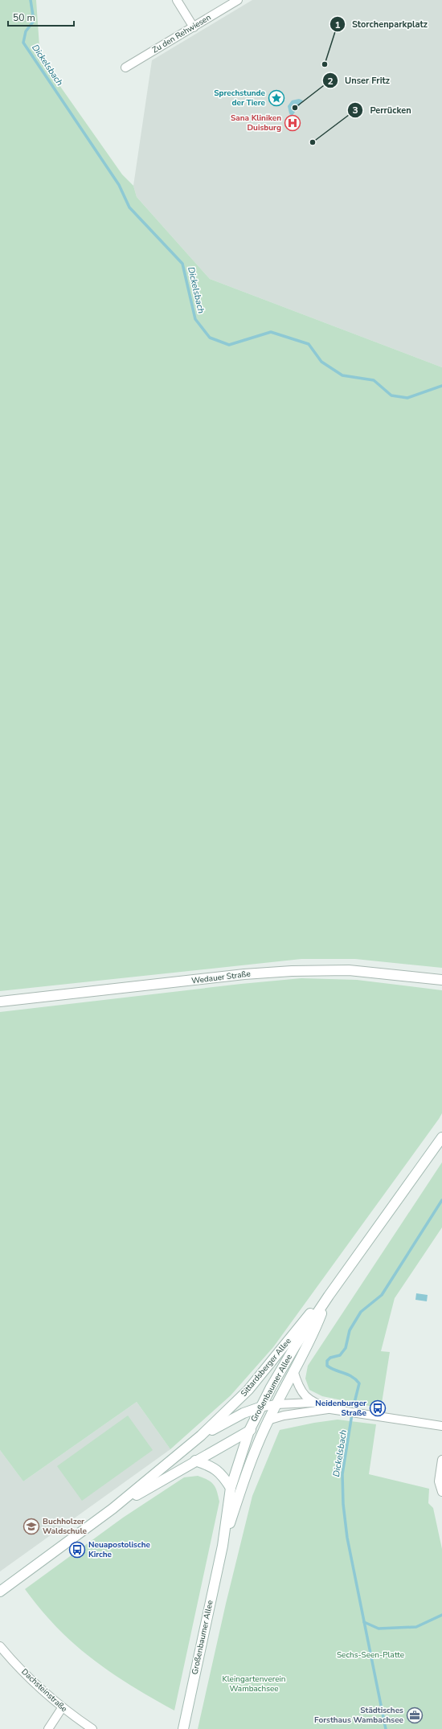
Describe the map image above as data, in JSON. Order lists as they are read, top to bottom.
{
  "streets": {
    "main road": ["Wedauer Straße", "Sittardsberger Allee", "Großenbaumer Allee"],
    "street": ["Zu den Rehwiesen", "Dachsteinstraße"]
  },
  "crossings": [
    ["Sittardsberger Allee", "Großenbaumer Allee"]
  ],
  "water": ["Dickelsbach"],
  "parks": ["Sechs-Seen-Platte", "Kleingartenverein Wambachsee"],
  "places": {
    "other": ["Storchenparkplatz", "Unser Fritz", "Perrücken"],
    "place": ["Sprechstunde der Tiere"],
    "hospital": ["Sana Kliniken Duisburg"],
    "bus stop": ["Neidenburger Straße", "Neuapostolische Kirche"],
    "school or university": ["Buchholzer Waldschule"],
    "office": ["Städtisches Forsthaus Wambachsee"]
  },
  "scale_bar": "50 m"
}
